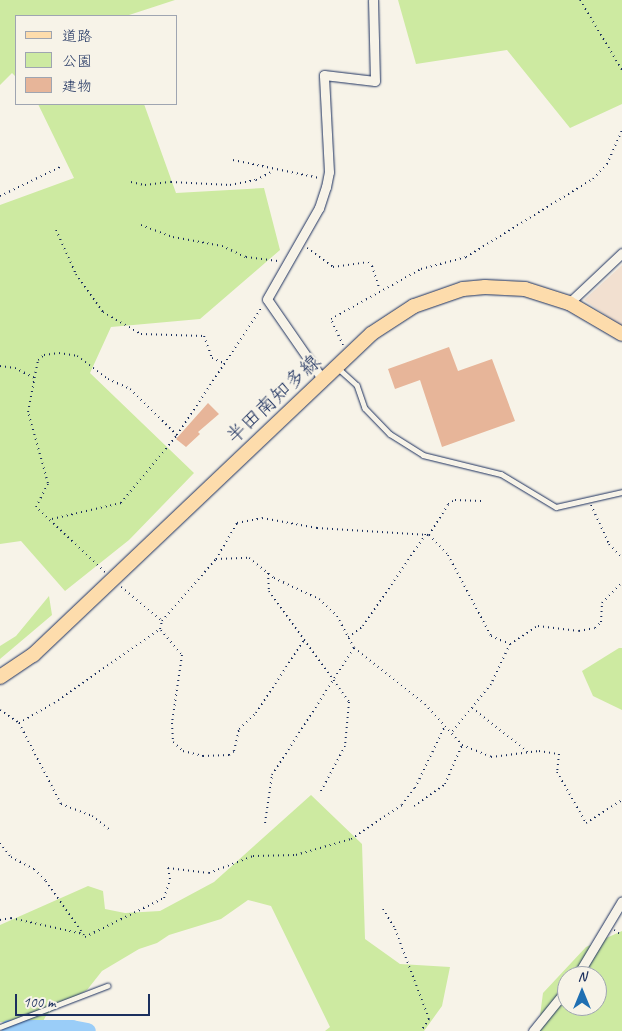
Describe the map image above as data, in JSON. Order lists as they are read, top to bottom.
{
  "streets": {
    "main road": ["半田南知多線"]
  },
  "legend": ["道路", "公園", "建物"],
  "scale_bar": "100 m",
  "north": "top"
}
